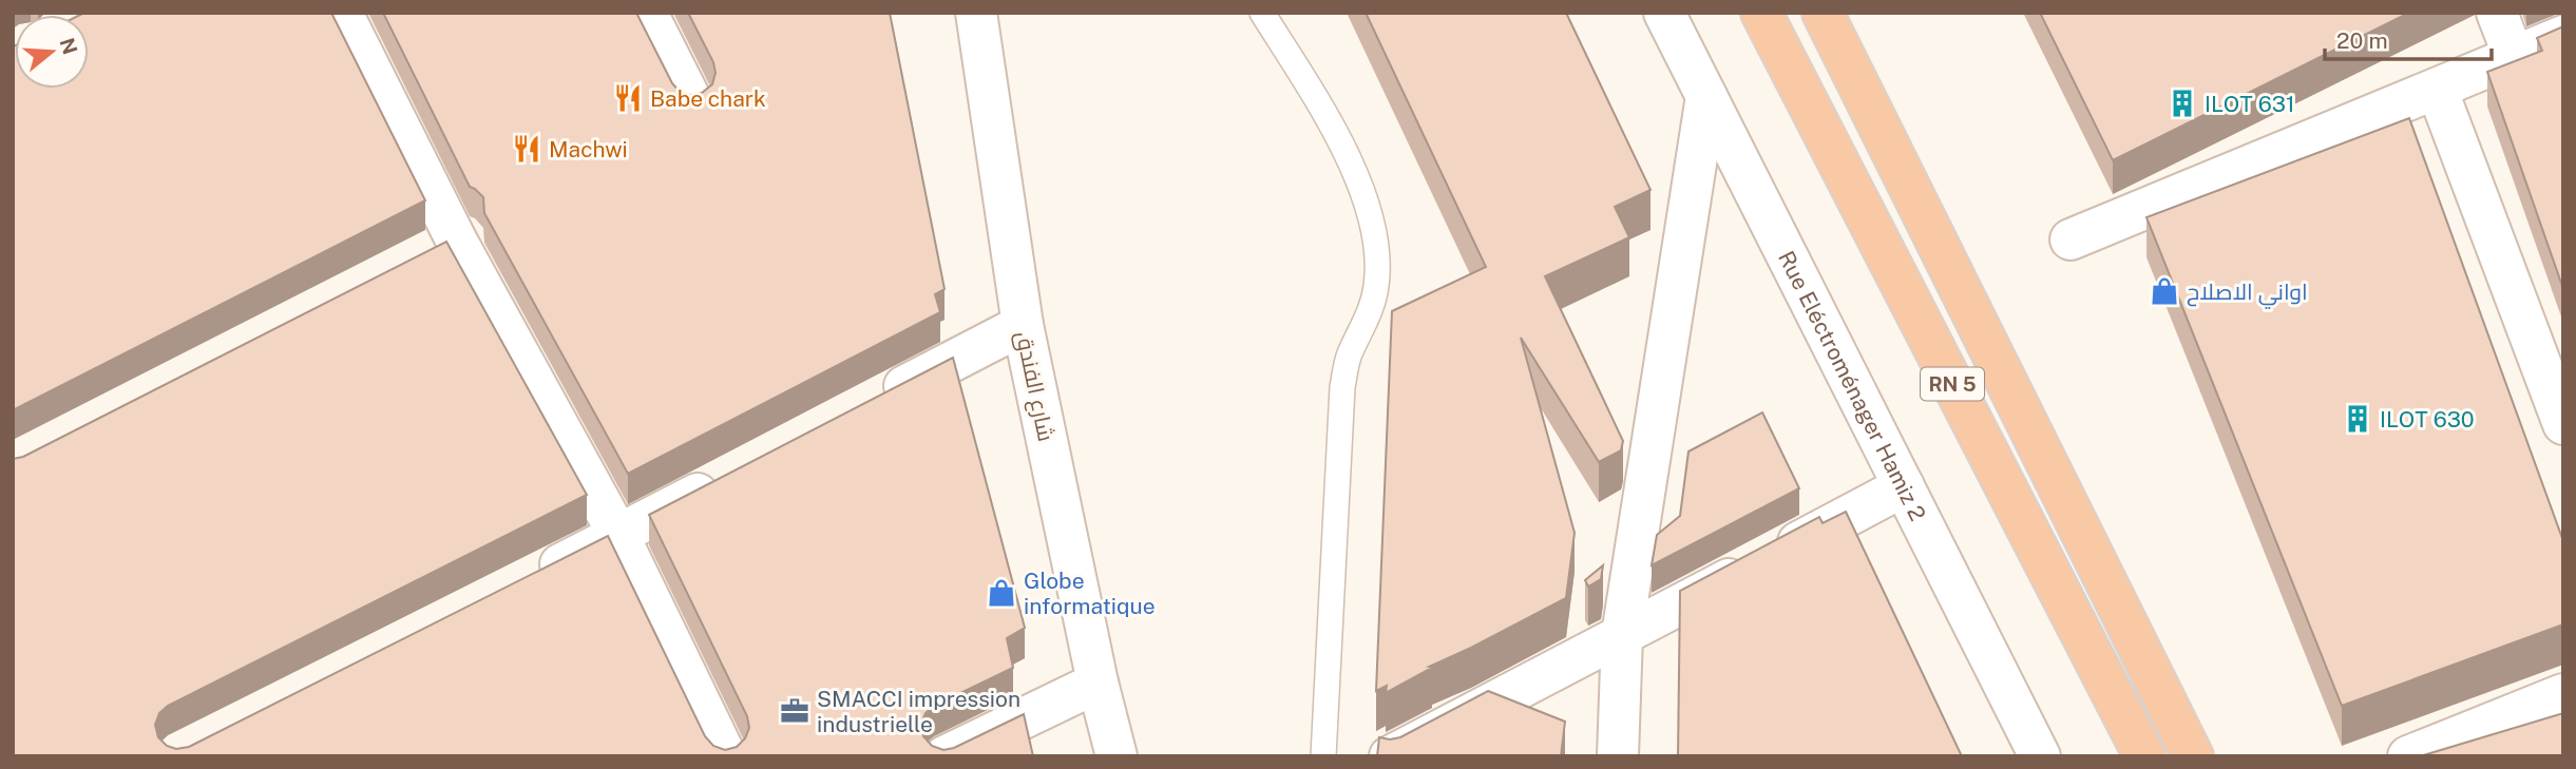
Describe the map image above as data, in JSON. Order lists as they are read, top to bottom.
{
  "streets": {
    "highway": ["RN 5"],
    "street": ["Rue Eléctroménager Hamiz 2", "شارع الفندق"]
  },
  "places": {
    "restaurant": ["Babe chark", "Machwi"],
    "building": ["ILOT 631", "ILOT 630"],
    "shop": ["اواني الاصلاح", "Globe informatique"],
    "office": ["SMACCI impression industrielle"]
  },
  "scale_bar": "20 m",
  "north": "right"
}
